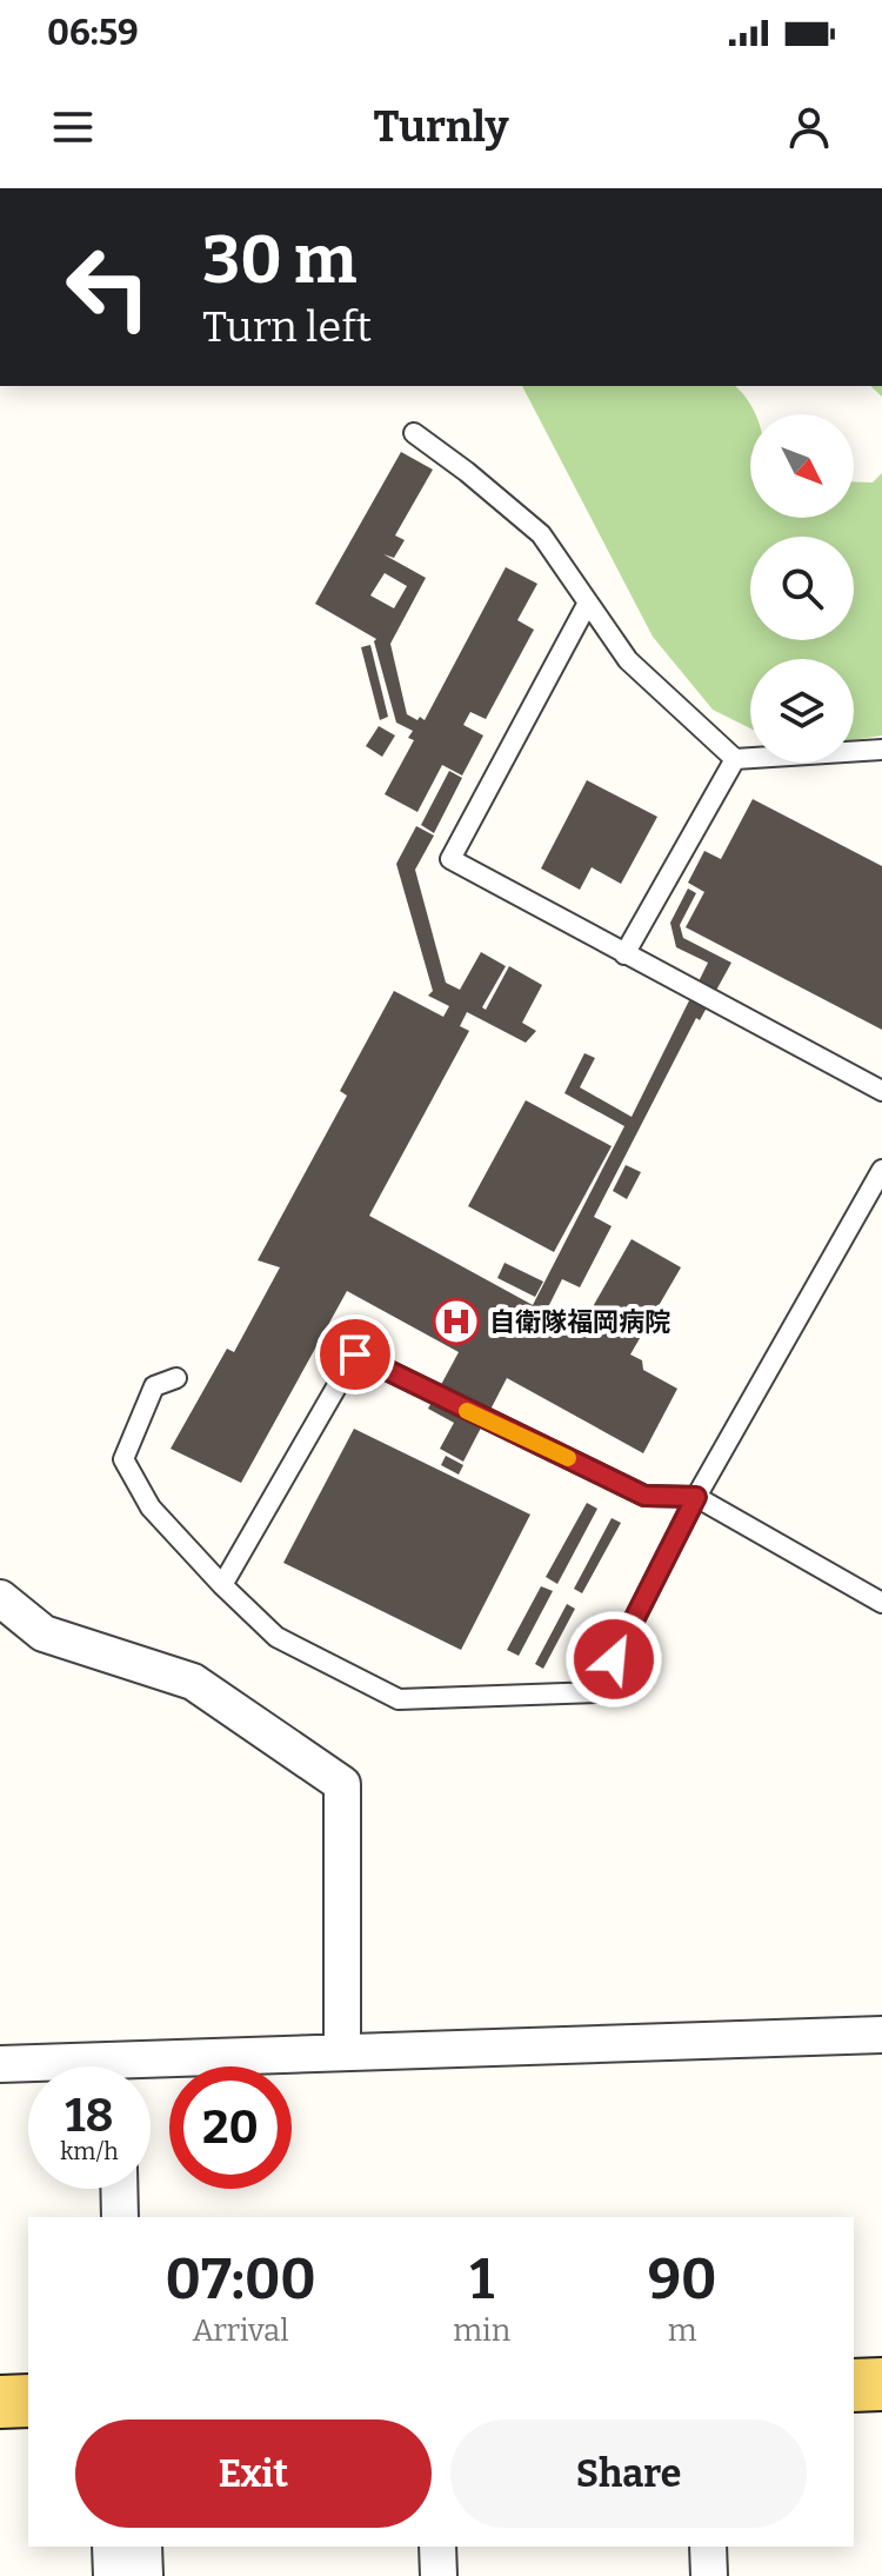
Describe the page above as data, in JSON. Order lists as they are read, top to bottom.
{
  "places": {
    "hospital": ["自衛隊福岡病院"]
  },
  "north": "bottom right",
  "page": {
    "status": "06:59",
    "header": "Turnly",
    "turn": ["30 m", "Turn left"],
    "speed": "18 km/h",
    "limit": "20",
    "eta": [
      "07:00",
      "Arrival",
      "1",
      "min",
      "90",
      "m"
    ],
    "buttons": ["Exit", "Share"]
  }
}
